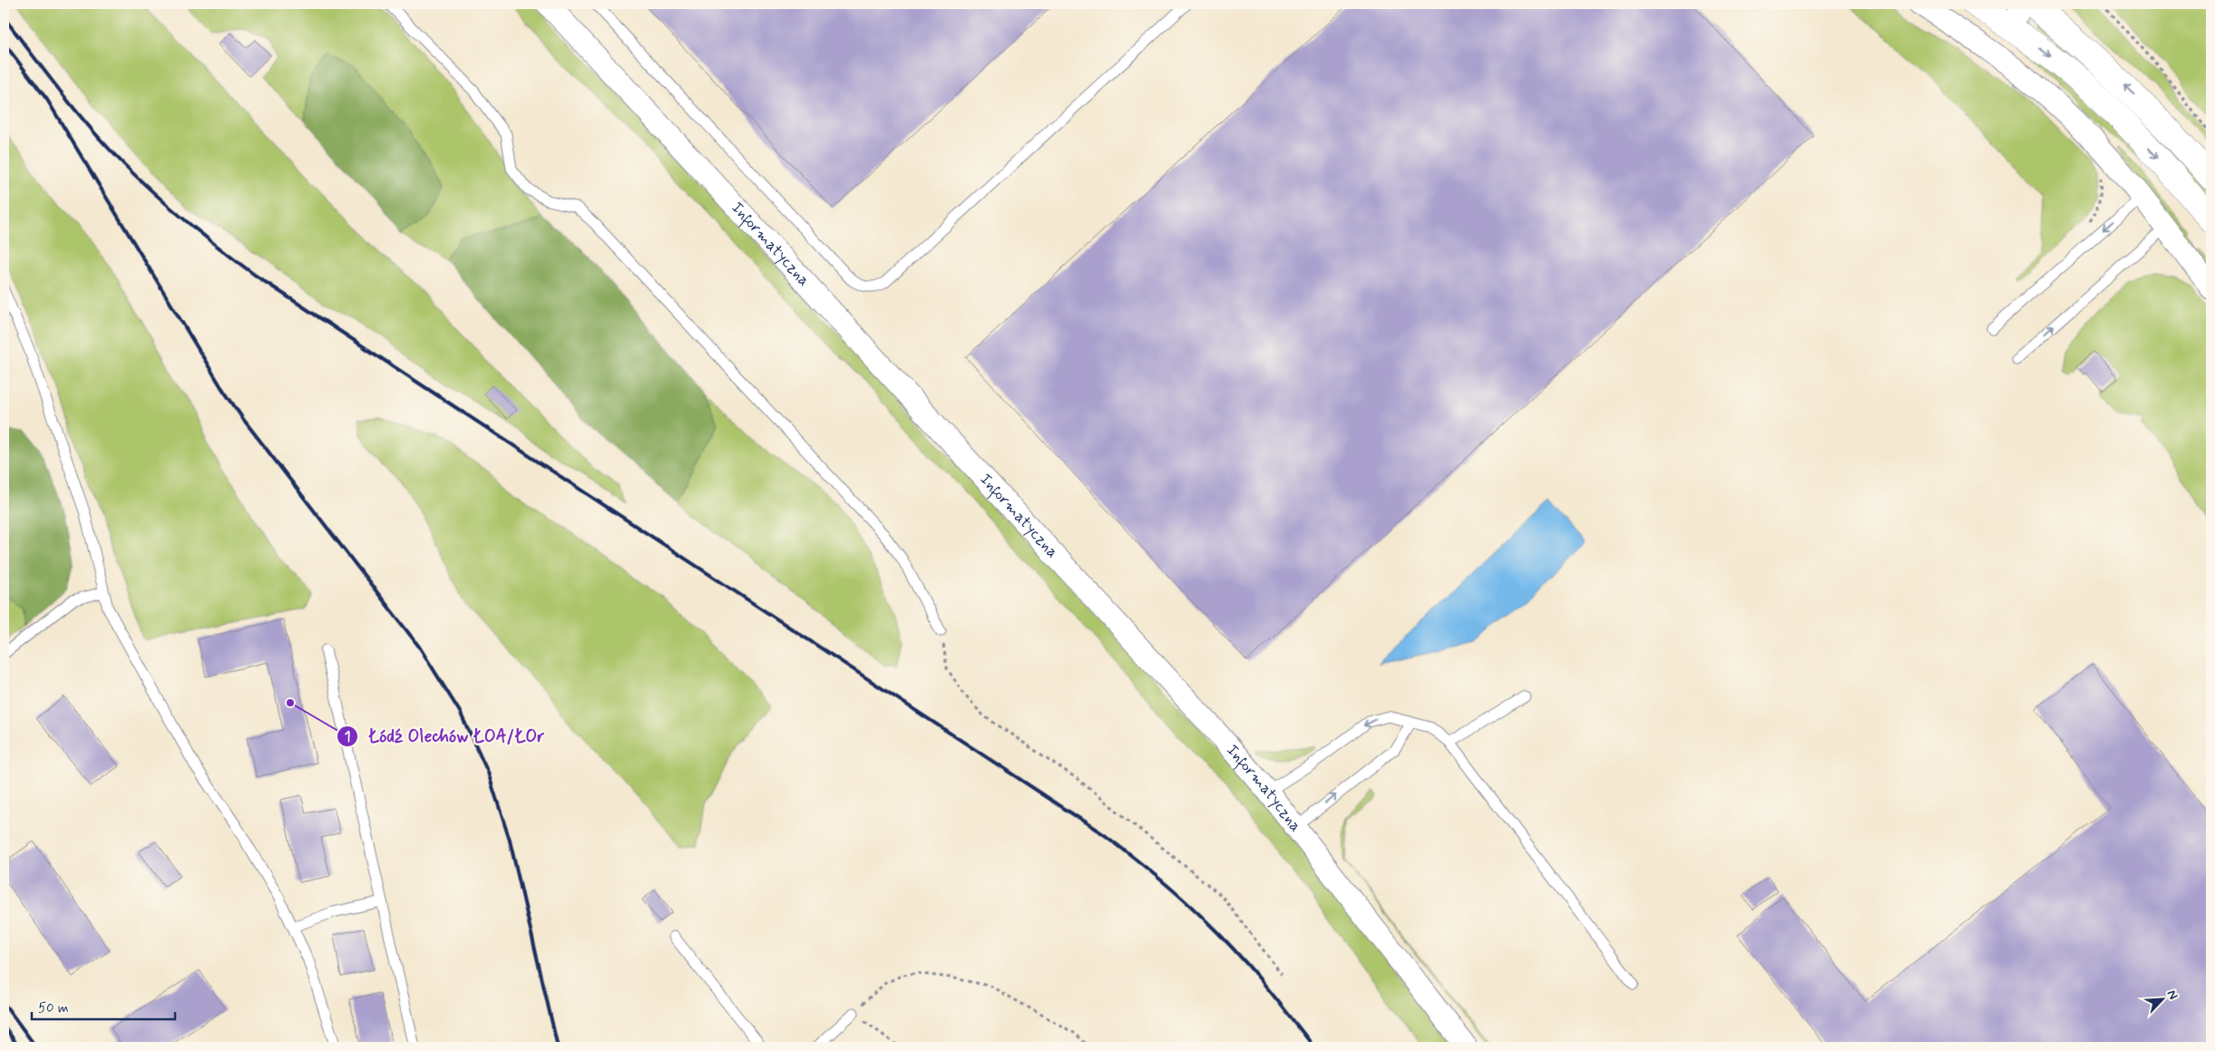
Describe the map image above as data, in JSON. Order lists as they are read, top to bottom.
{
  "streets": {
    "street": ["Informatyczna"]
  },
  "places": ["Łódź Olechów ŁOA/ŁOr"],
  "scale_bar": "50 m",
  "north": "top right"
}
